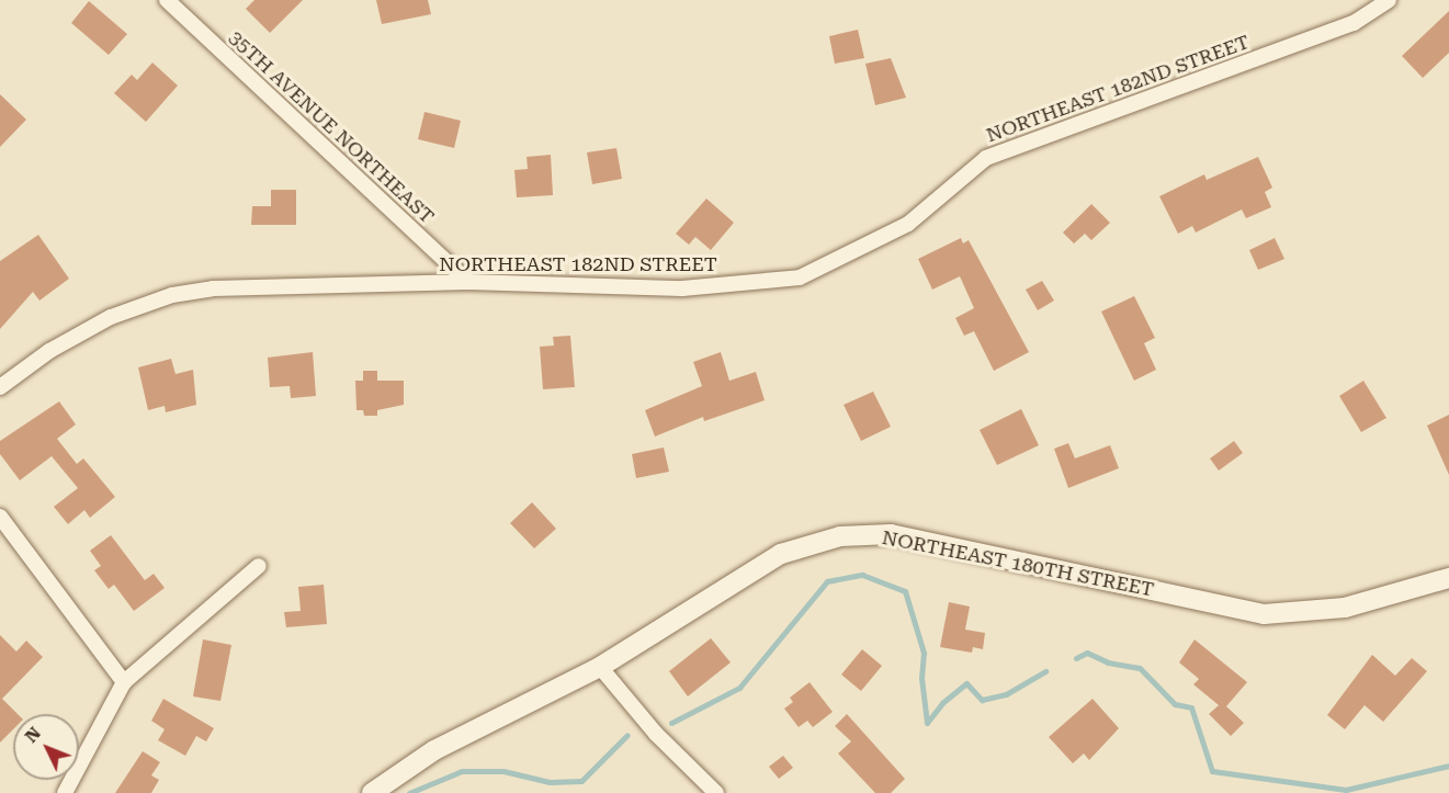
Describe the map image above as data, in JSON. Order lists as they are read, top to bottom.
{
  "streets": {
    "street": ["NORTHEAST 182ND STREET", "35TH AVENUE NORTHEAST", "NORTHEAST 180TH STREET"]
  },
  "crossings": [
    ["NORTHEAST 182ND STREET", "35TH AVENUE NORTHEAST"]
  ],
  "north": "top left"
}
